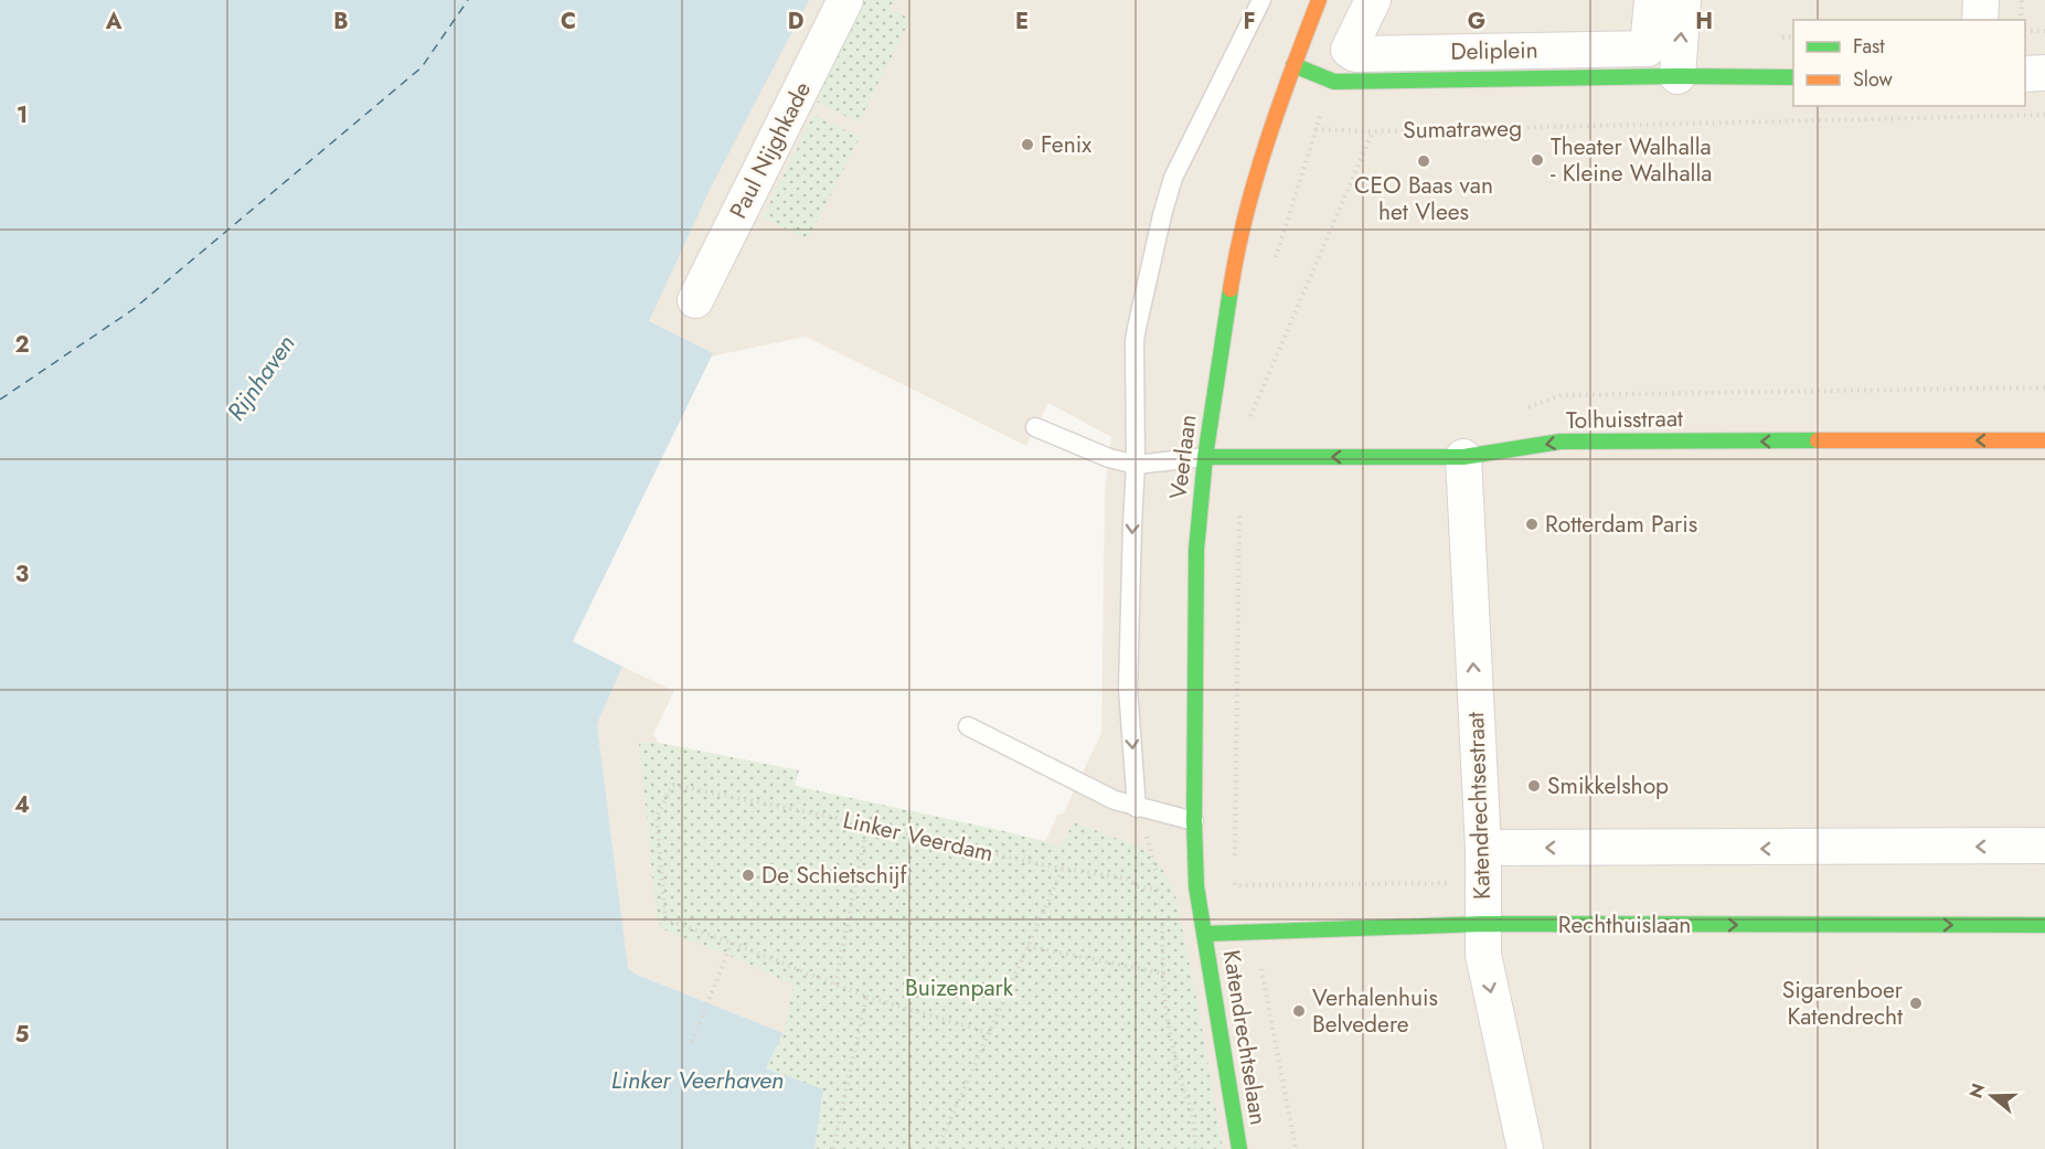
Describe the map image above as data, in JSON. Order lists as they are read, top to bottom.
{
  "streets": {
    "street": [
      "Deliplein",
      "Paul Nijghkade",
      "Tolhuisstraat",
      "Veerlaan",
      "Katendrechtsestraat",
      "Rechthuislaan",
      "Katendrechtselaan"
    ],
    "path": ["Sumatraweg", "Linker Veerdam"]
  },
  "crossings": [
    ["Tolhuisstraat", "Veerlaan"],
    ["Tolhuisstraat", "Katendrechtsestraat"],
    ["Veerlaan", "Rechthuislaan"],
    ["Veerlaan", "Katendrechtselaan"],
    ["Katendrechtsestraat", "Rechthuislaan"],
    ["Rechthuislaan", "Katendrechtselaan"]
  ],
  "one_way": ["Tolhuisstraat"],
  "water": ["Rijnhaven", "Linker Veerhaven"],
  "parks": ["Buizenpark"],
  "places": [
    "Fenix",
    "Theater Walhalla - Kleine Walhalla",
    "CEO Baas van het Vlees",
    "Rotterdam Paris",
    "Smikkelshop",
    "De Schietschijf",
    "Sigarenboer Katendrecht",
    "Verhalenhuis Belvedere"
  ],
  "legend": ["Fast", "Slow"],
  "north": "left",
  "grid": {
    "columns": [
      "A",
      "B",
      "C",
      "D",
      "E",
      "F",
      "G",
      "H"
    ],
    "rows": [
      "1",
      "2",
      "3",
      "4",
      "5"
    ]
  }
}
